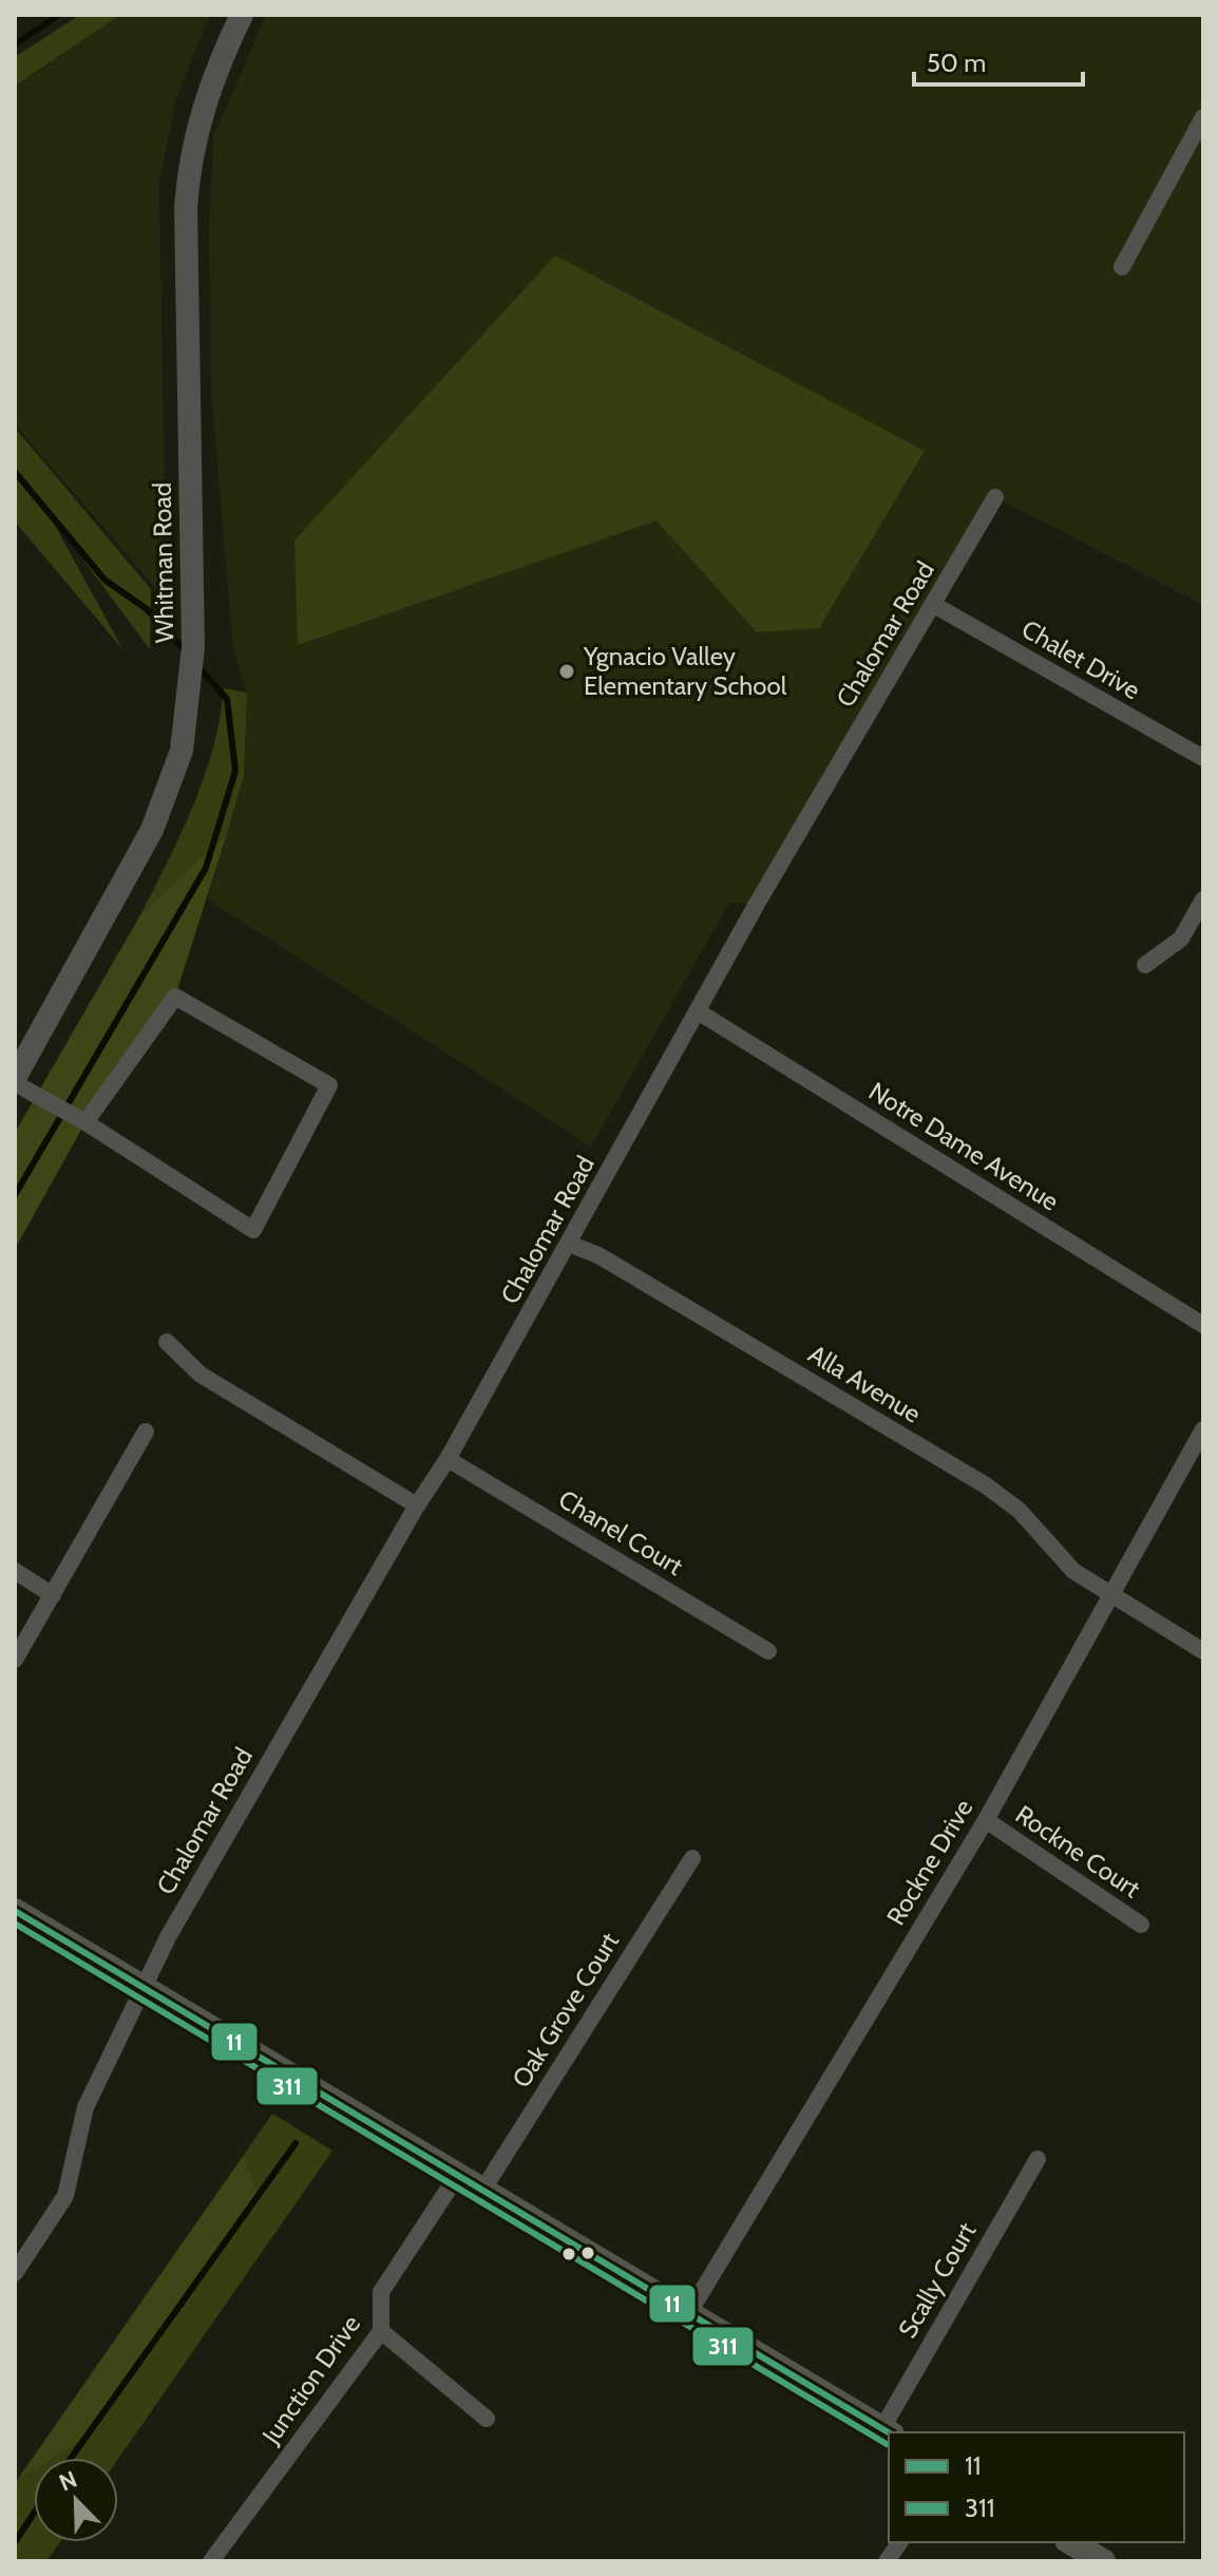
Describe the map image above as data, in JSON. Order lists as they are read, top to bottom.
{
  "streets": {
    "street": [
      "Whitman Road",
      "Chalomar Road",
      "Chalet Drive",
      "Notre Dame Avenue",
      "Alla Avenue",
      "Chanel Court",
      "Rockne Court",
      "Rockne Drive",
      "Oak Grove Court",
      "Scally Court",
      "Junction Drive"
    ]
  },
  "crossings": [
    ["Chalomar Road", "Chalet Drive"],
    ["Chalomar Road", "Notre Dame Avenue"],
    ["Chalomar Road", "Alla Avenue"],
    ["Chalomar Road", "Chanel Court"],
    ["Alla Avenue", "Rockne Drive"],
    ["Rockne Court", "Rockne Drive"]
  ],
  "places": ["Ygnacio Valley Elementary School"],
  "lines": ["transit line 11", "transit line 311"],
  "legend": ["11", "311"],
  "scale_bar": "50 m",
  "north": "top left"
}
